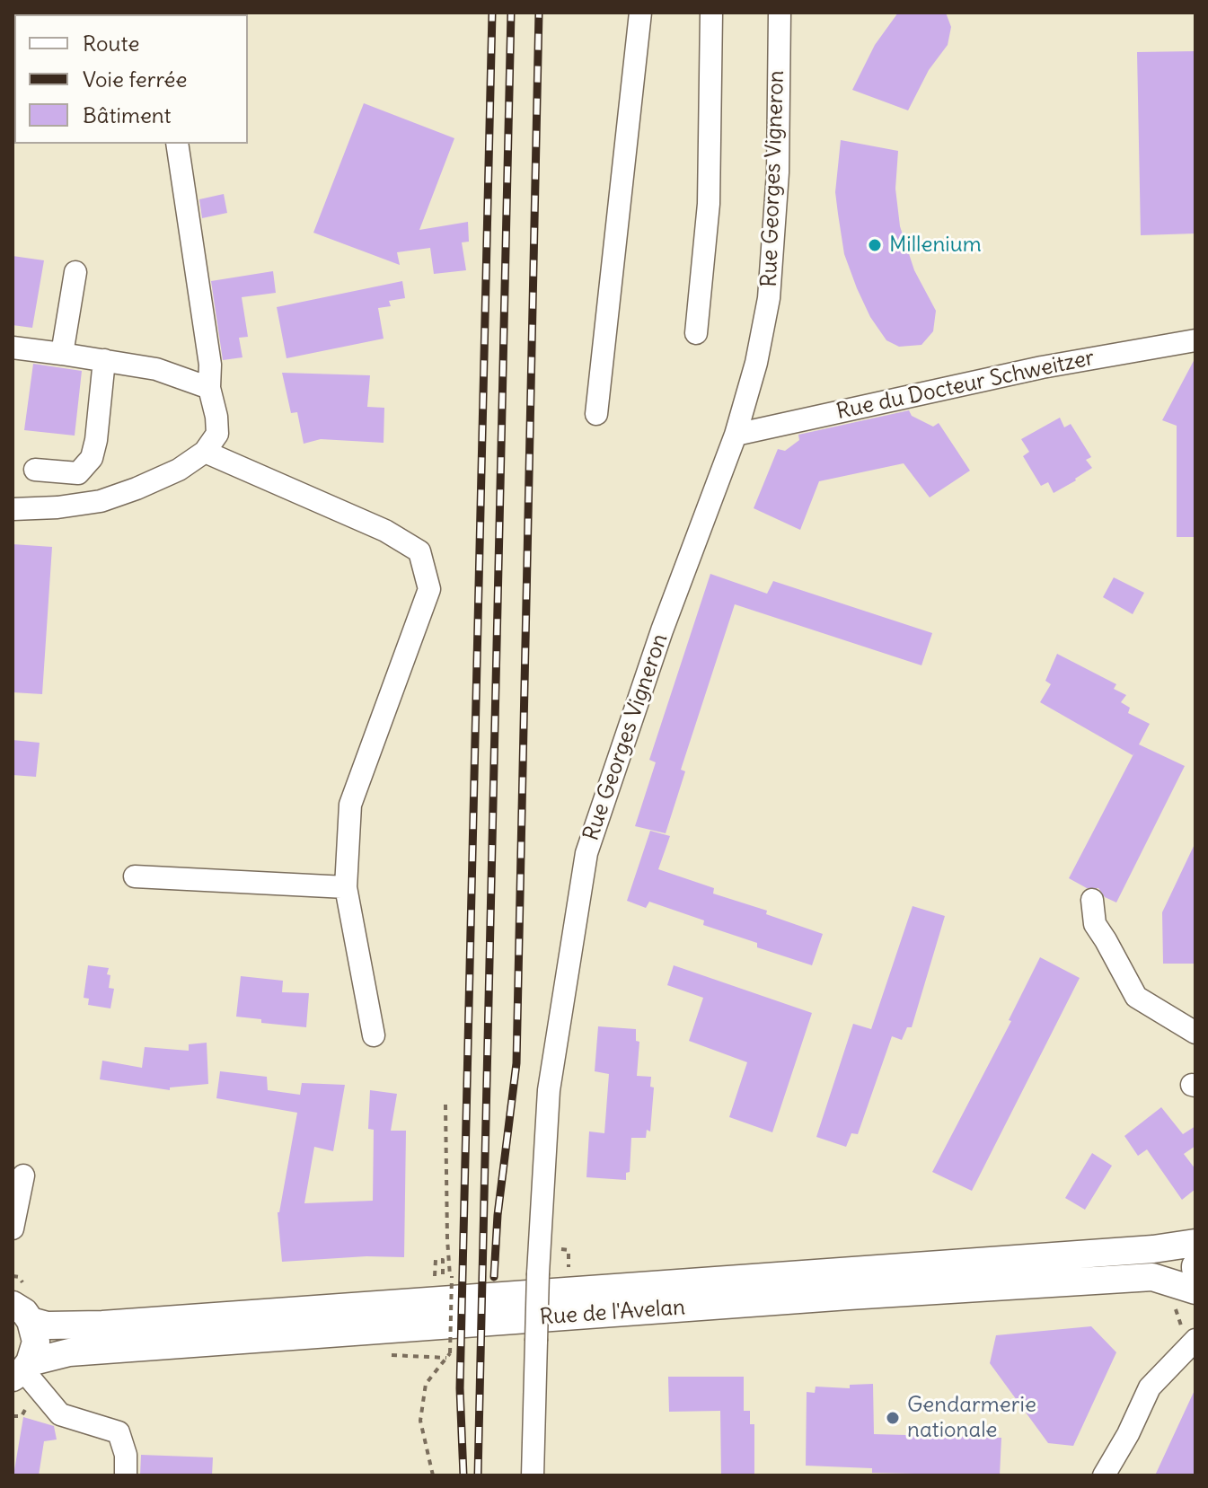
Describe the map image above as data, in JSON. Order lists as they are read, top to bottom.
{
  "streets": {
    "main road": ["Rue de l'Avelan"],
    "street": ["Rue Georges Vigneron", "Rue du Docteur Schweitzer"]
  },
  "crossings": [
    ["Rue Georges Vigneron", "Rue du Docteur Schweitzer"]
  ],
  "places": ["Millenium", "Gendarmerie nationale"],
  "legend": ["Route", "Voie ferrée", "Bâtiment"]
}
